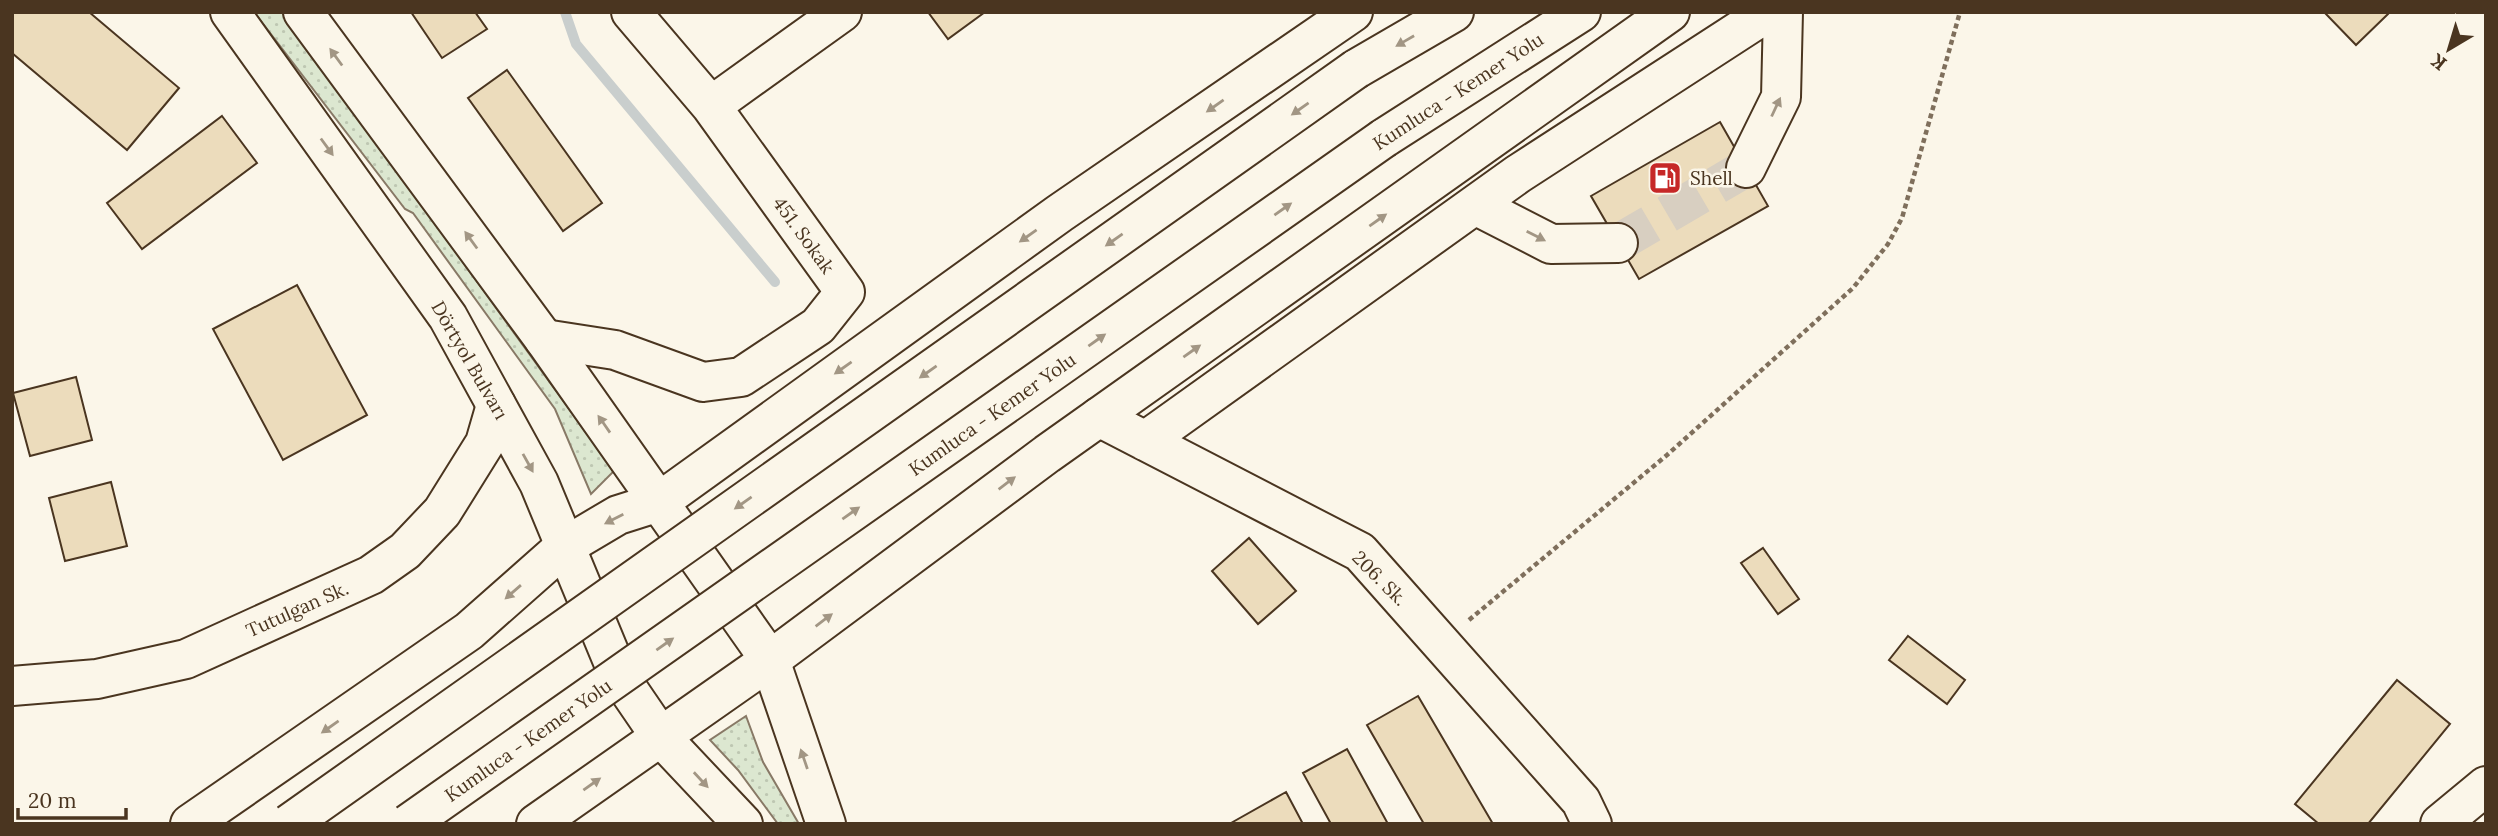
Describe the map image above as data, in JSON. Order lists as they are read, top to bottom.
{
  "streets": {
    "main road": [
      "Kumluca - Kemer Yolu",
      "451. Sokak",
      "Dörtyol Bulvarı",
      "206. Sk.",
      "Tutulgan Sk."
    ]
  },
  "crossings": [
    ["Dörtyol Bulvarı", "Tutulgan Sk."]
  ],
  "places": {
    "fuel station": ["Shell"]
  },
  "scale_bar": "20 m",
  "north": "bottom left"
}
